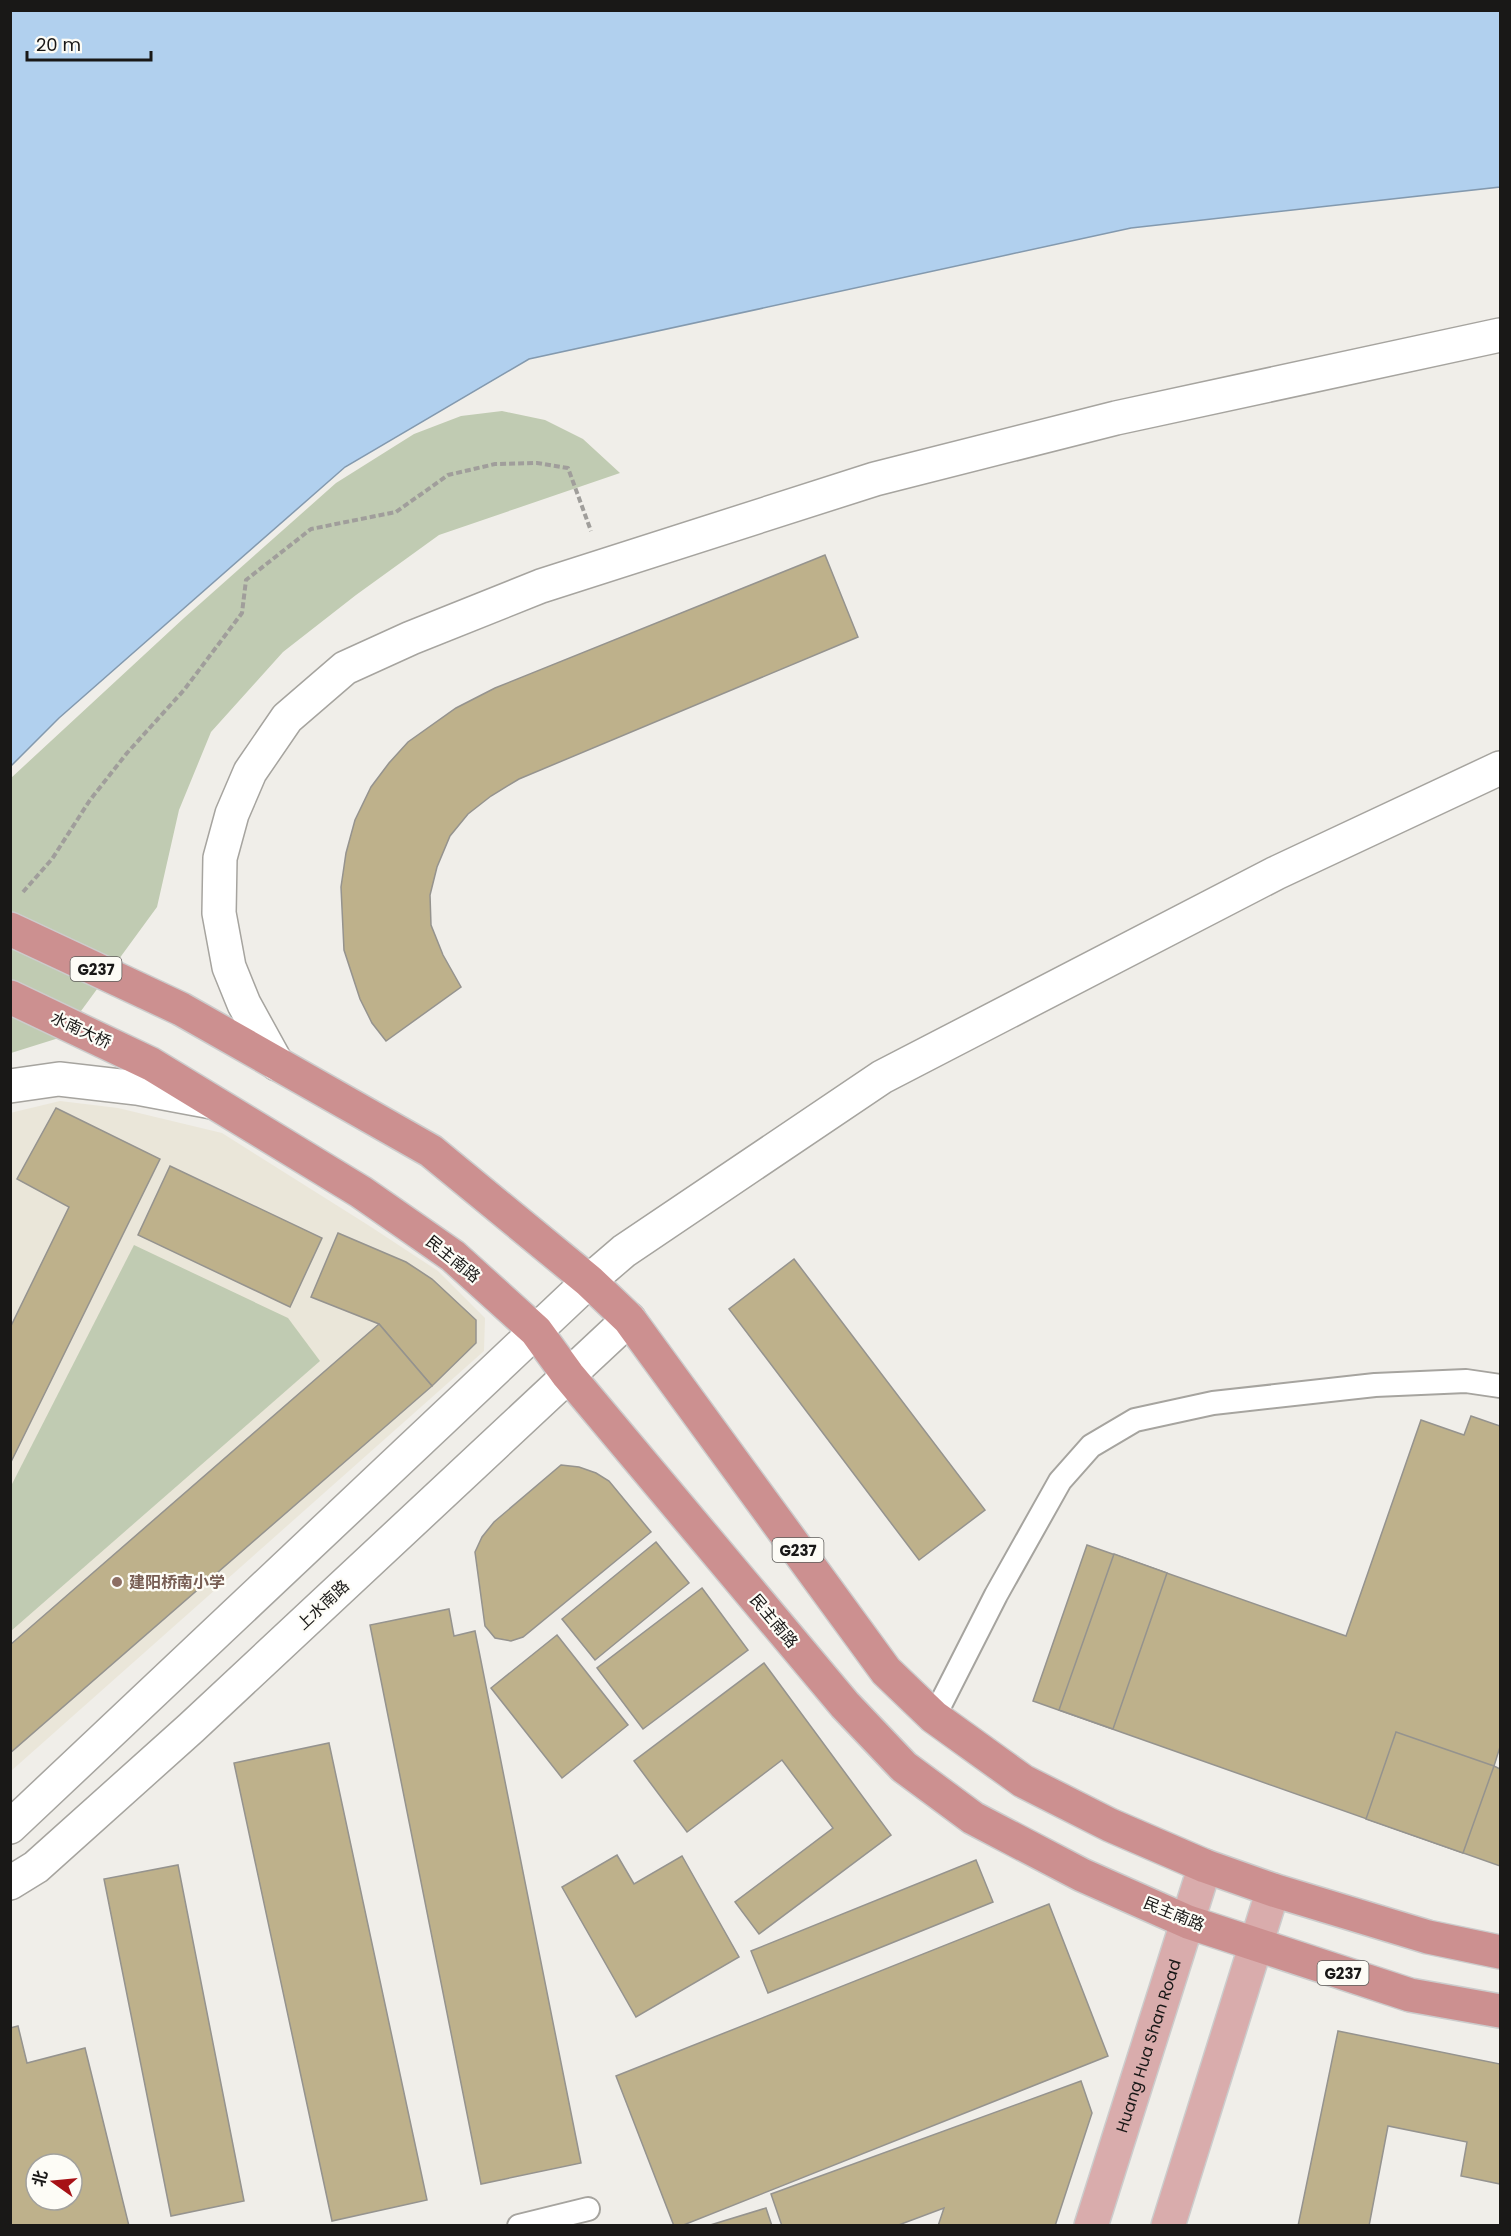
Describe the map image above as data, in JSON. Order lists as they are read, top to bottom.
{
  "streets": {
    "highway": ["G237", "水南大桥", "民主南路"],
    "main road": ["Huang Hua Shan Road"],
    "street": ["上水南路"]
  },
  "crossings": [
    ["G237", "上水南路"],
    ["G237", "Huang Hua Shan Road"],
    ["水南大桥", "民主南路"],
    ["民主南路", "上水南路"],
    ["民主南路", "Huang Hua Shan Road"]
  ],
  "places": ["建阳桥南小学"],
  "scale_bar": "20 m",
  "north": "left"
}
